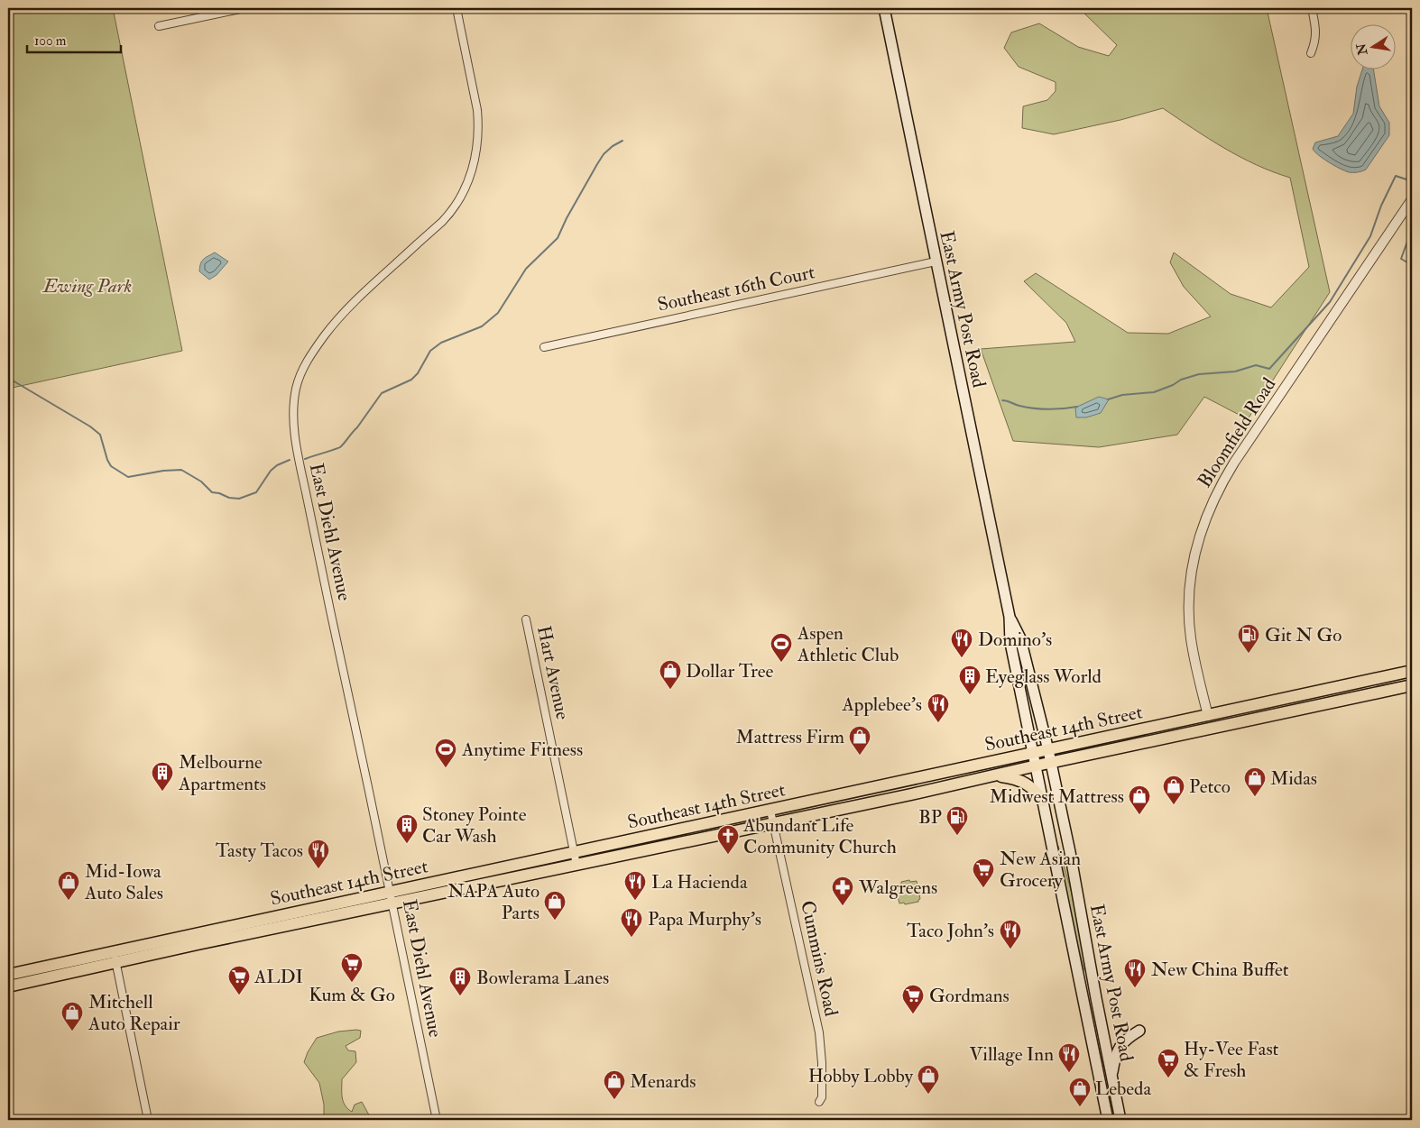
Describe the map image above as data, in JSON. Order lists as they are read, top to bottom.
{
  "streets": {
    "main road": ["East Army Post Road", "Southeast 14th Street"],
    "street": [
      "Southeast 16th Court",
      "Bloomfield Road",
      "East Diehl Avenue",
      "Hart Avenue",
      "Cummins Road"
    ]
  },
  "crossings": [
    ["Southeast 16th Court", "East Army Post Road"],
    ["East Army Post Road", "Southeast 14th Street"],
    ["Bloomfield Road", "Southeast 14th Street"],
    ["East Diehl Avenue", "Southeast 14th Street"],
    ["Hart Avenue", "Southeast 14th Street"],
    ["Southeast 14th Street", "Cummins Road"]
  ],
  "parks": ["Ewing Park"],
  "places": {
    "fuel station": ["Git N Go", "BP"],
    "restaurant": [
      "Domino's",
      "Applebee's",
      "Tasty Tacos",
      "La Hacienda",
      "Papa Murphy's",
      "Taco John's",
      "New China Buffet",
      "Village Inn"
    ],
    "sports": ["Aspen Athletic Club", "Anytime Fitness"],
    "shop": [
      "Dollar Tree",
      "Mattress Firm",
      "Midas",
      "Petco",
      "Midwest Mattress",
      "Mid-Iowa Auto Sales",
      "NAPA Auto Parts",
      "Mitchell Auto Repair",
      "Hobby Lobby",
      "Menards",
      "Lebeda"
    ],
    "building": [
      "Eyeglass World",
      "Melbourne Apartments",
      "Stoney Pointe Car Wash",
      "Bowlerama Lanes"
    ],
    "church": ["Abundant Life Community Church"],
    "supermarket": [
      "New Asian Grocery",
      "Kum & Go",
      "ALDI",
      "Gordmans",
      "Hy-Vee Fast & Fresh"
    ],
    "pharmacy": ["Walgreens"]
  },
  "scale_bar": "100 m",
  "north": "left"
}
